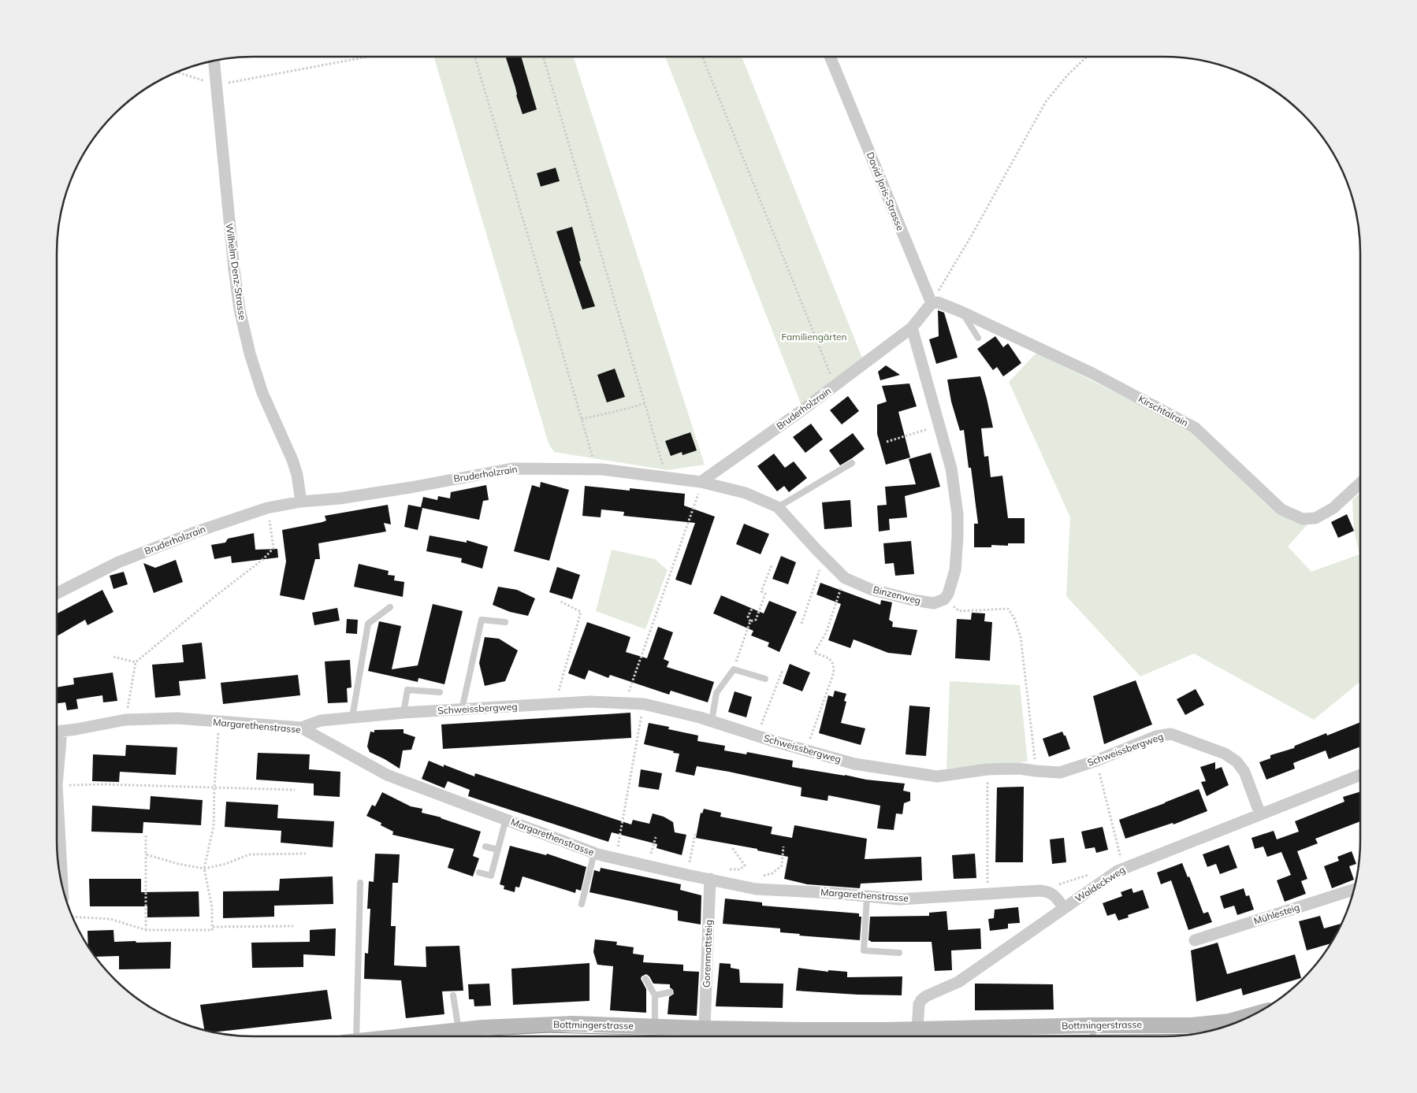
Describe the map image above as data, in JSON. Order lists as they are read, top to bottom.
{
  "streets": {
    "main road": ["Bottmingerstrasse"],
    "street": [
      "David Joris-Strasse",
      "Wilhelm Denz-Strasse",
      "Bruderholzrain",
      "Kirschtalrain",
      "Binzenweg",
      "Schweissbergweg",
      "Margarethenstrasse",
      "Waldeckweg",
      "Mühlesteig",
      "Gorenmattsteig"
    ]
  },
  "crossings": [
    ["David Joris-Strasse", "Kirschtalrain"],
    ["Wilhelm Denz-Strasse", "Bruderholzrain"],
    ["Bruderholzrain", "Binzenweg"],
    ["Schweissbergweg", "Margarethenstrasse"],
    ["Schweissbergweg", "Waldeckweg"],
    ["Margarethenstrasse", "Gorenmattsteig"],
    ["Waldeckweg", "Bottmingerstrasse"],
    ["Gorenmattsteig", "Bottmingerstrasse"]
  ],
  "parks": ["Familiengärten"]
}
